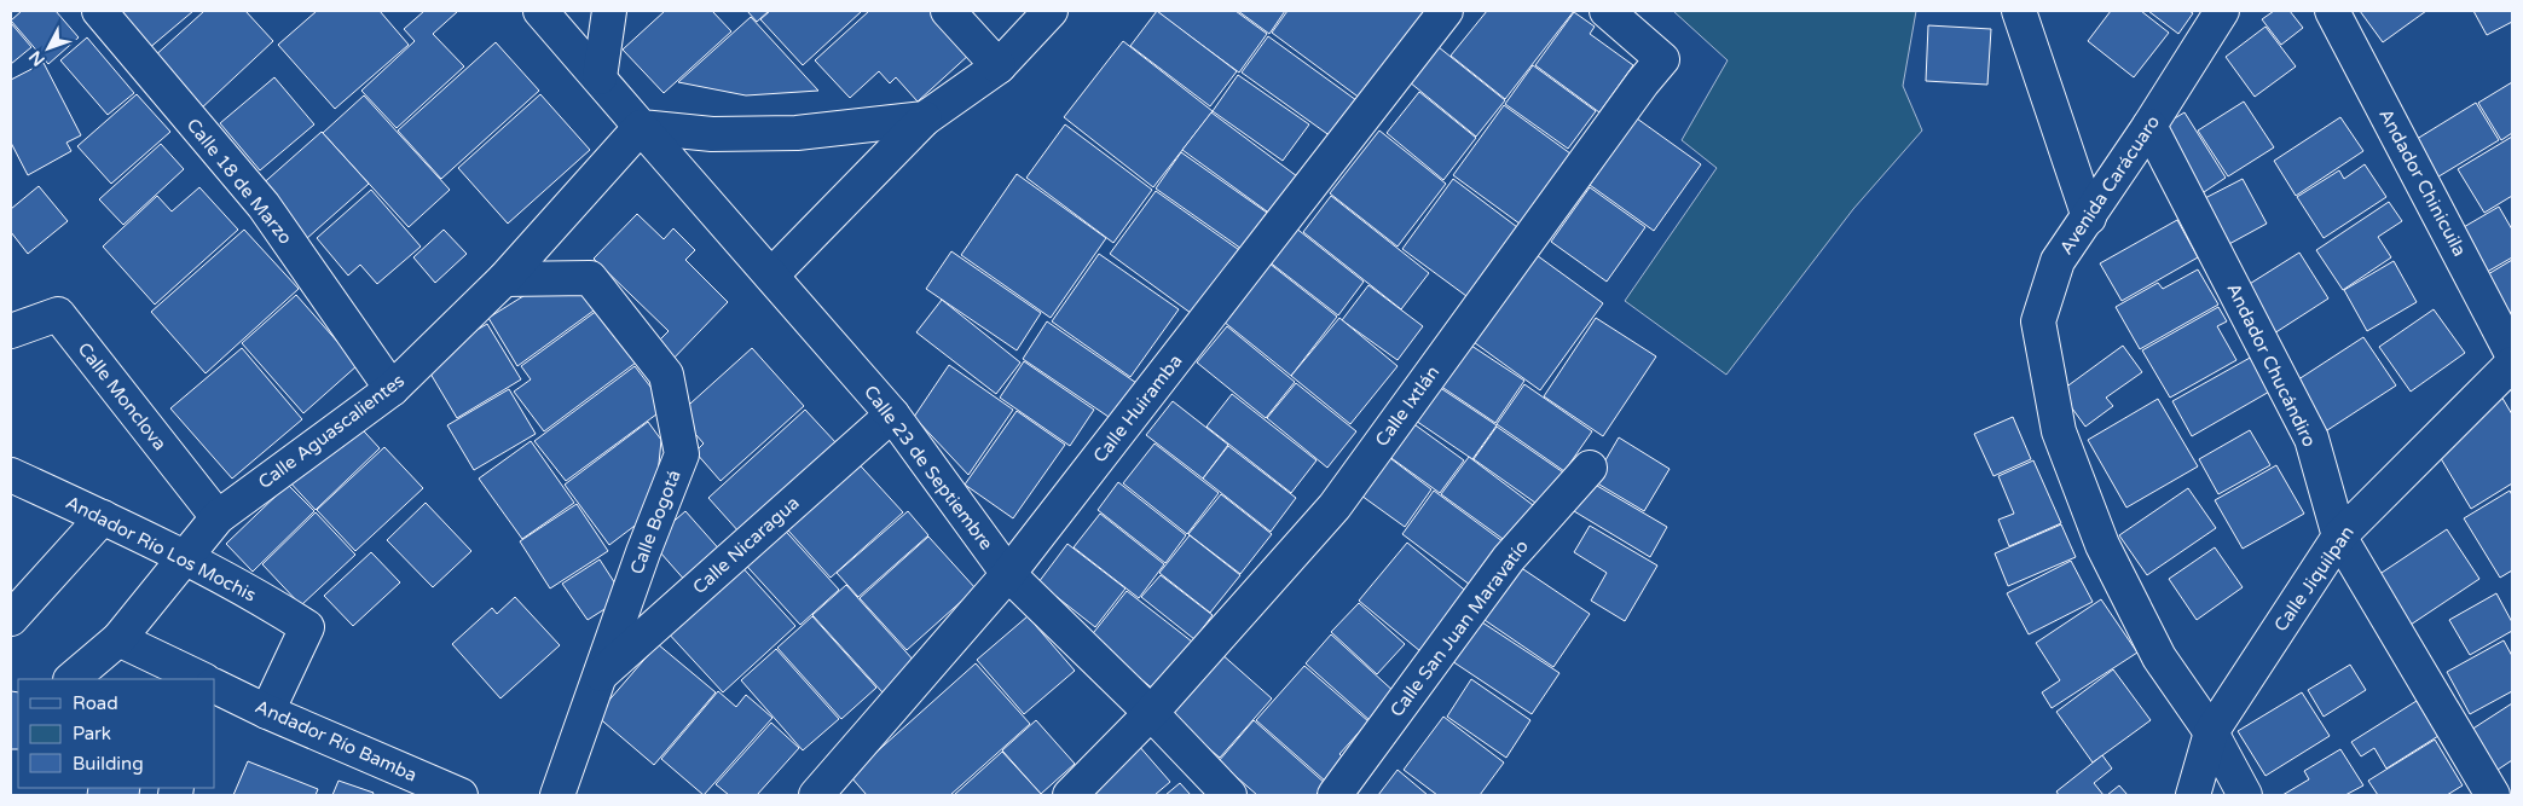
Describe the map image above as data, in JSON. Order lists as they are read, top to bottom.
{
  "streets": {
    "street": [
      "Calle 18 de Marzo",
      "Andador Chinicuila",
      "Avenida Carácuaro",
      "Andador Chucándiro",
      "Calle Monclova",
      "Calle Ixtlán",
      "Calle Huiramba",
      "Calle Aguascalientes",
      "Calle 23 de Septiembre",
      "Calle Bogotá",
      "Calle Nicaragua",
      "Andador Río Los Mochis",
      "Calle Jiquilpan",
      "Calle San Juan Maravatío",
      "Andador Río Bamba"
    ]
  },
  "crossings": [
    ["Calle 18 de Marzo", "Calle Aguascalientes"],
    ["Avenida Carácuaro", "Andador Chucándiro"],
    ["Avenida Carácuaro", "Calle Jiquilpan"],
    ["Andador Chucándiro", "Calle Jiquilpan"],
    ["Calle Monclova", "Calle Aguascalientes"],
    ["Calle Ixtlán", "Calle 23 de Septiembre"],
    ["Calle Huiramba", "Calle 23 de Septiembre"],
    ["Calle Aguascalientes", "Calle 23 de Septiembre"],
    ["Calle Aguascalientes", "Calle Bogotá"],
    ["Calle Aguascalientes", "Andador Río Los Mochis"],
    ["Calle Aguascalientes", "Andador Río Bamba"],
    ["Calle 23 de Septiembre", "Calle Nicaragua"],
    ["Calle Bogotá", "Calle Nicaragua"],
    ["Andador Río Los Mochis", "Andador Río Bamba"]
  ],
  "legend": ["Road", "Park", "Building"],
  "north": "bottom left"
}
